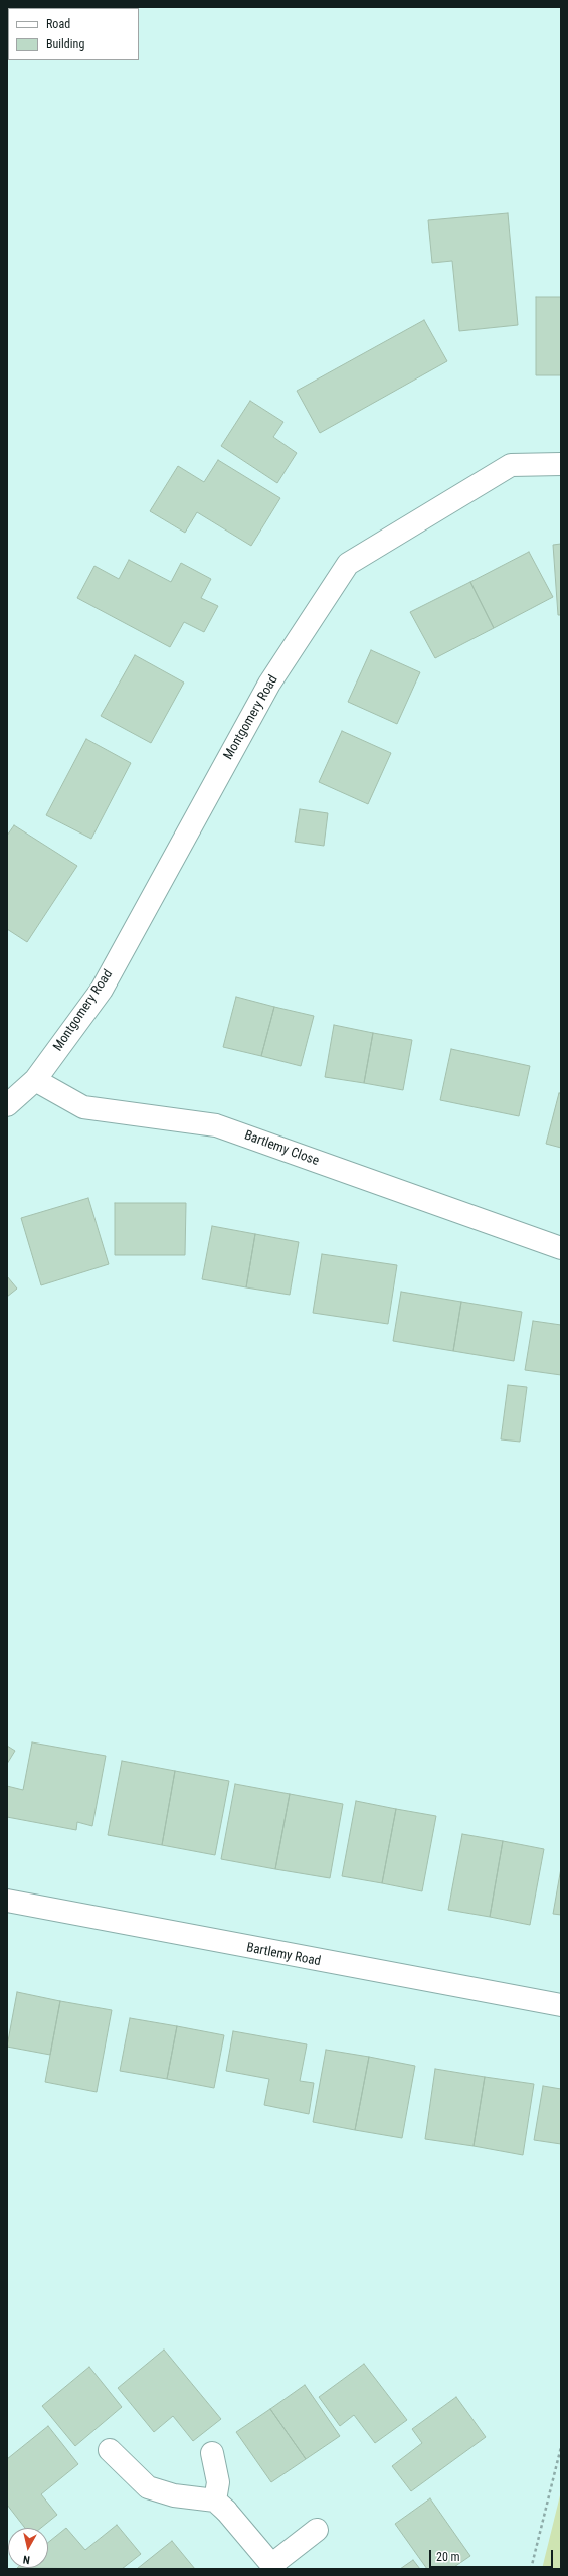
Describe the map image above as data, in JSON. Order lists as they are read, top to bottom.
{
  "streets": {
    "street": ["Montgomery Road", "Bartlemy Close", "Bartlemy Road"]
  },
  "crossings": [
    ["Montgomery Road", "Bartlemy Close"]
  ],
  "legend": ["Road", "Building"],
  "scale_bar": "20 m",
  "north": "bottom"
}
